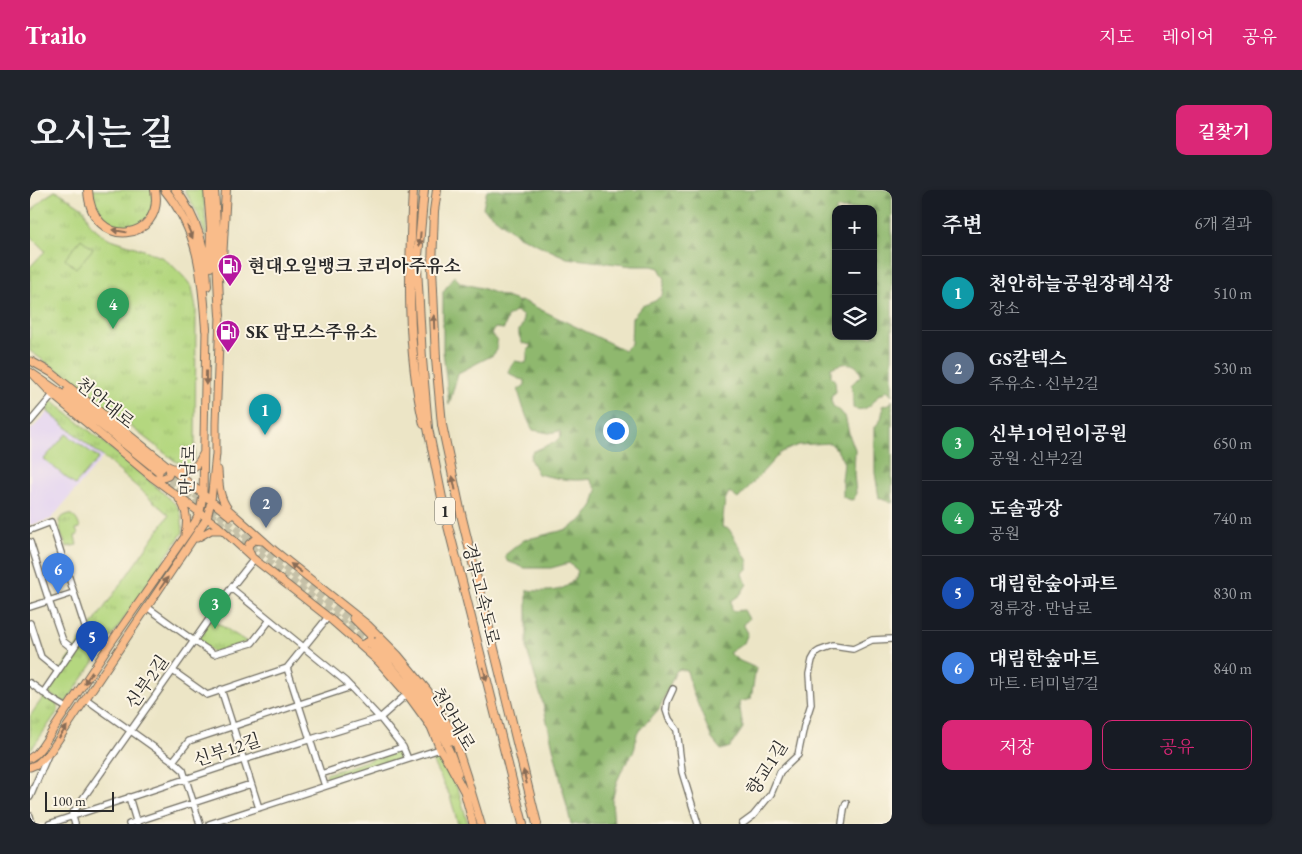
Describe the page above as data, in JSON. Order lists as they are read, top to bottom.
{
  "streets": {
    "highway": ["만남로", "1", "경부고속도로"],
    "main road": ["천안대로"],
    "street": ["신부2길", "신부12길", "향교1길"]
  },
  "crossings": [
    ["신부2길", "신부12길"]
  ],
  "places": {
    "fuel station": ["현대오일뱅크 코리아주유소", "SK 맘모스주유소"]
  },
  "scale_bar": "100 m",
  "page": {
    "header": "Trailo",
    "nav": ["지도", "레이어", "공유"],
    "title": "오시는 길",
    "buttons": [
      "길찾기",
      ["저장", "공유"]
    ],
    "heading": ["주변", "6개 결과"],
    "map_buttons": ["+", "−"],
    "list": [
      {
        "mark": "1",
        "name": "천안하늘공원장례식장",
        "note": "장소",
        "value": "510 m"
      },
      {
        "mark": "2",
        "name": "GS칼텍스",
        "note": "주유소 · 신부2길",
        "value": "530 m"
      },
      {
        "mark": "3",
        "name": "신부1어린이공원",
        "note": "공원 · 신부2길",
        "value": "650 m"
      },
      {
        "mark": "4",
        "name": "도솔광장",
        "note": "공원",
        "value": "740 m"
      },
      {
        "mark": "5",
        "name": "대림한숲아파트",
        "note": "정류장 · 만남로",
        "value": "830 m"
      },
      {
        "mark": "6",
        "name": "대림한숲마트",
        "note": "마트 · 터미널7길",
        "value": "840 m"
      }
    ],
    "pins": [
      "4",
      "1",
      "2",
      "6",
      "3",
      "5"
    ],
    "scale": "100 m"
  }
}
